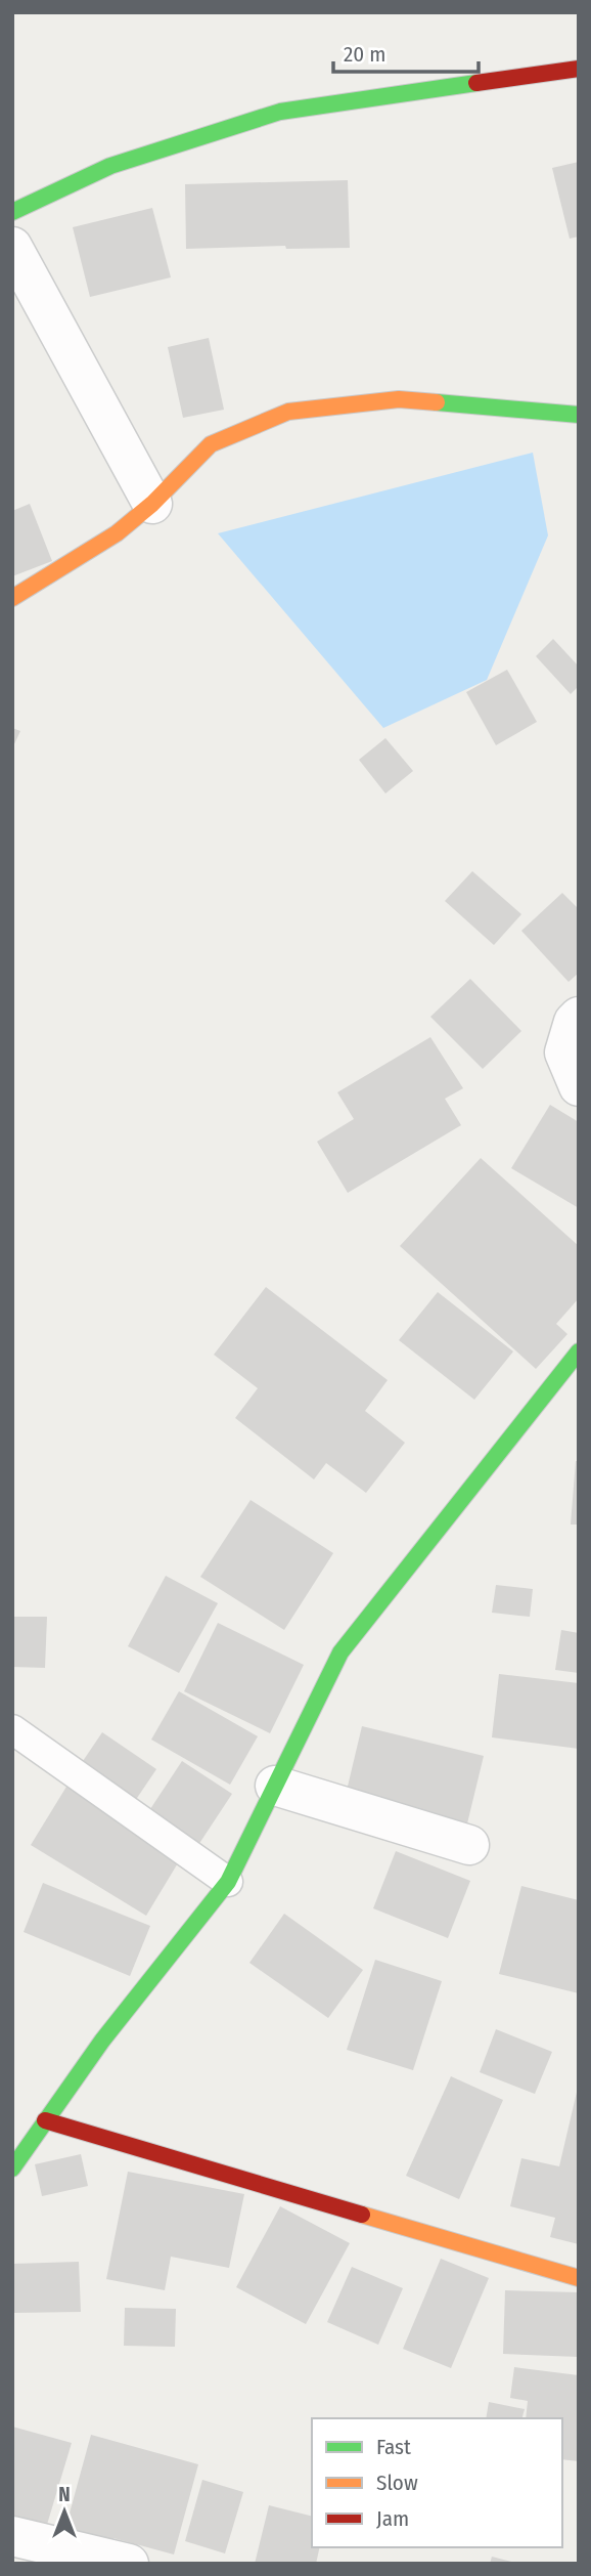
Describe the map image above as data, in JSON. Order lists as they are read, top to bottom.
{
  "legend": ["Fast", "Slow", "Jam"],
  "scale_bar": "20 m",
  "north": "top"
}
